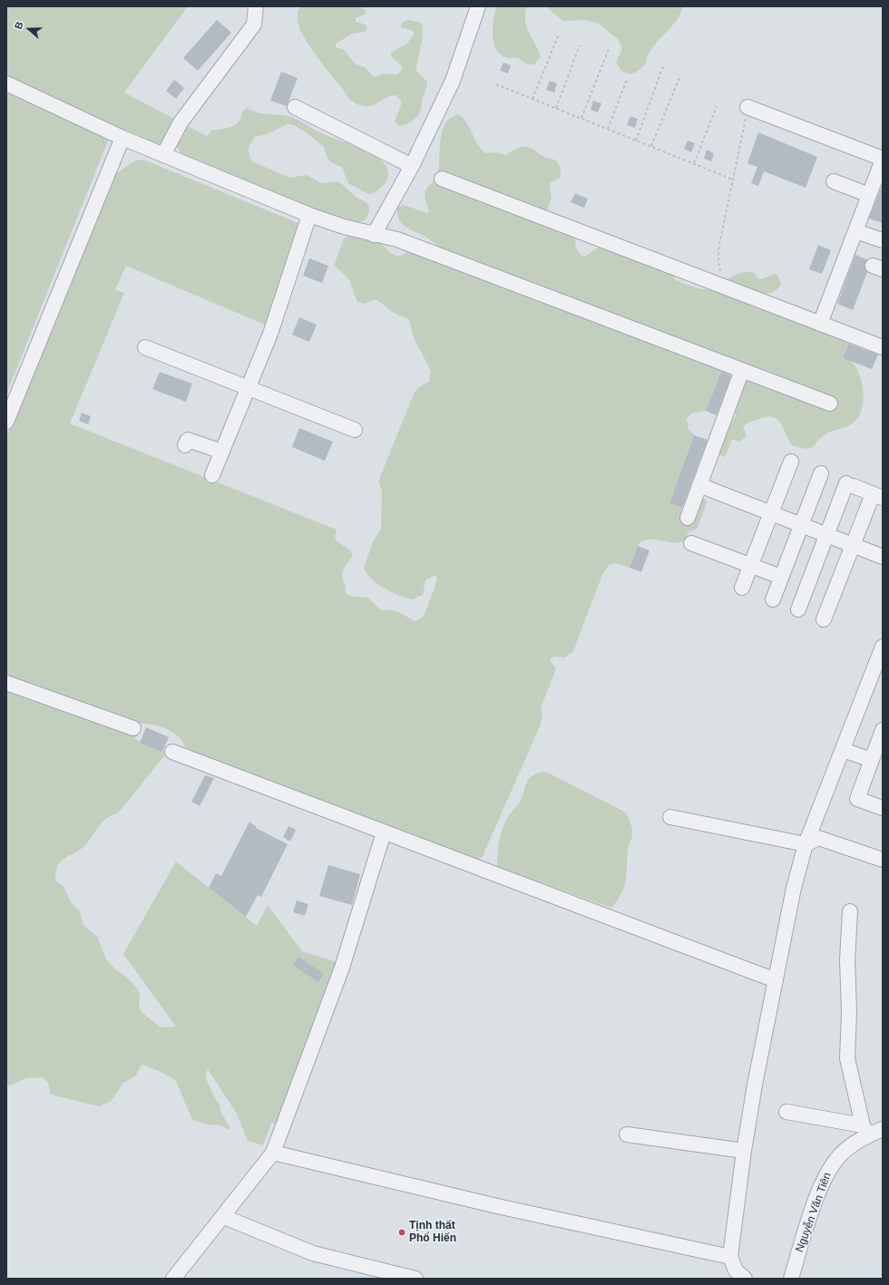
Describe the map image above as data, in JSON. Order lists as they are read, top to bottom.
{
  "streets": {
    "street": ["Nguyễn Văn Tiên"]
  },
  "places": ["Tịnh thất Phổ Hiến"],
  "north": "left"
}
